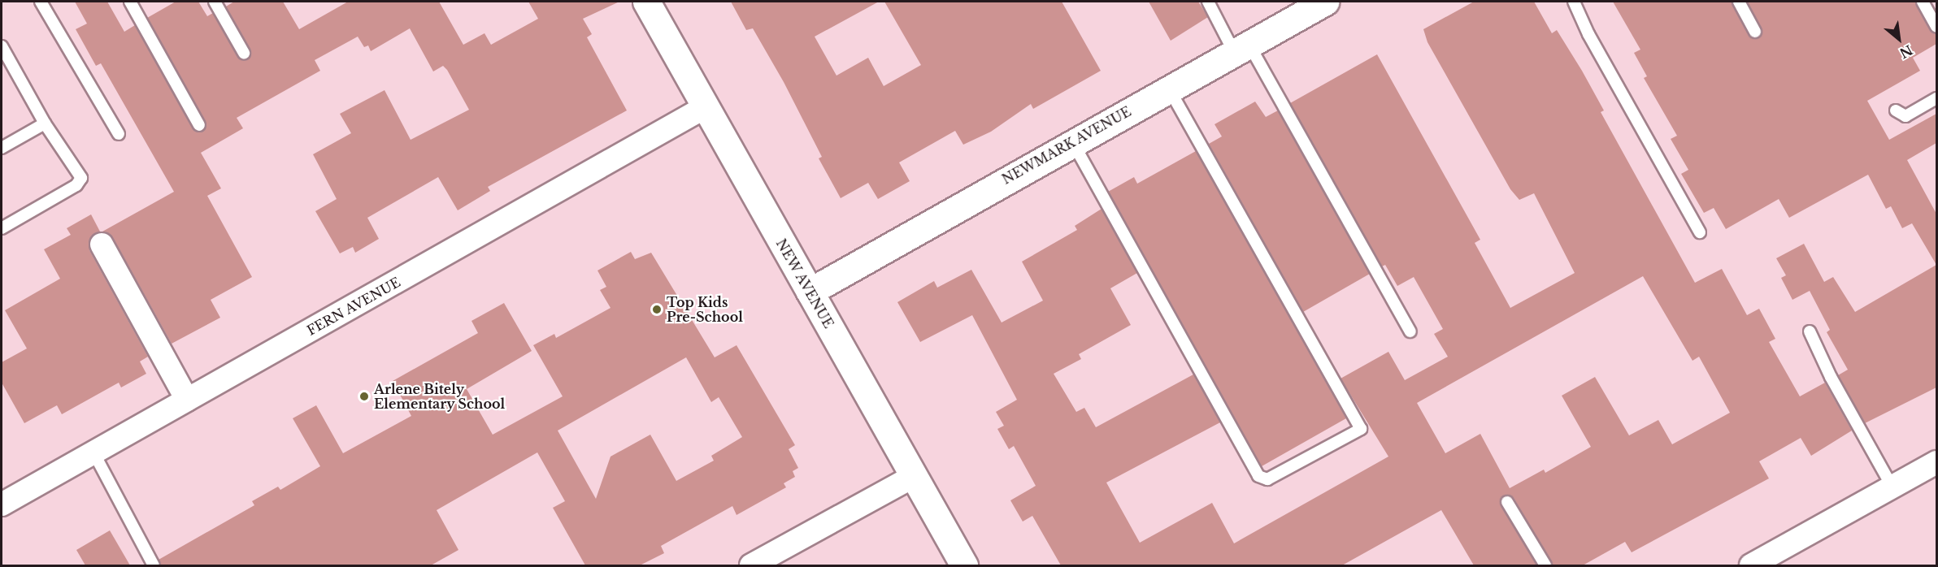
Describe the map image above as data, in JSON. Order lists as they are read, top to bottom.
{
  "streets": {
    "street": ["NEWMARK AVENUE", "NEW AVENUE", "FERN AVENUE"]
  },
  "crossings": [
    ["NEWMARK AVENUE", "NEW AVENUE"],
    ["NEW AVENUE", "FERN AVENUE"]
  ],
  "places": ["Top Kids Pre-School", "Arlene Bitely Elementary School"],
  "north": "bottom right"
}
